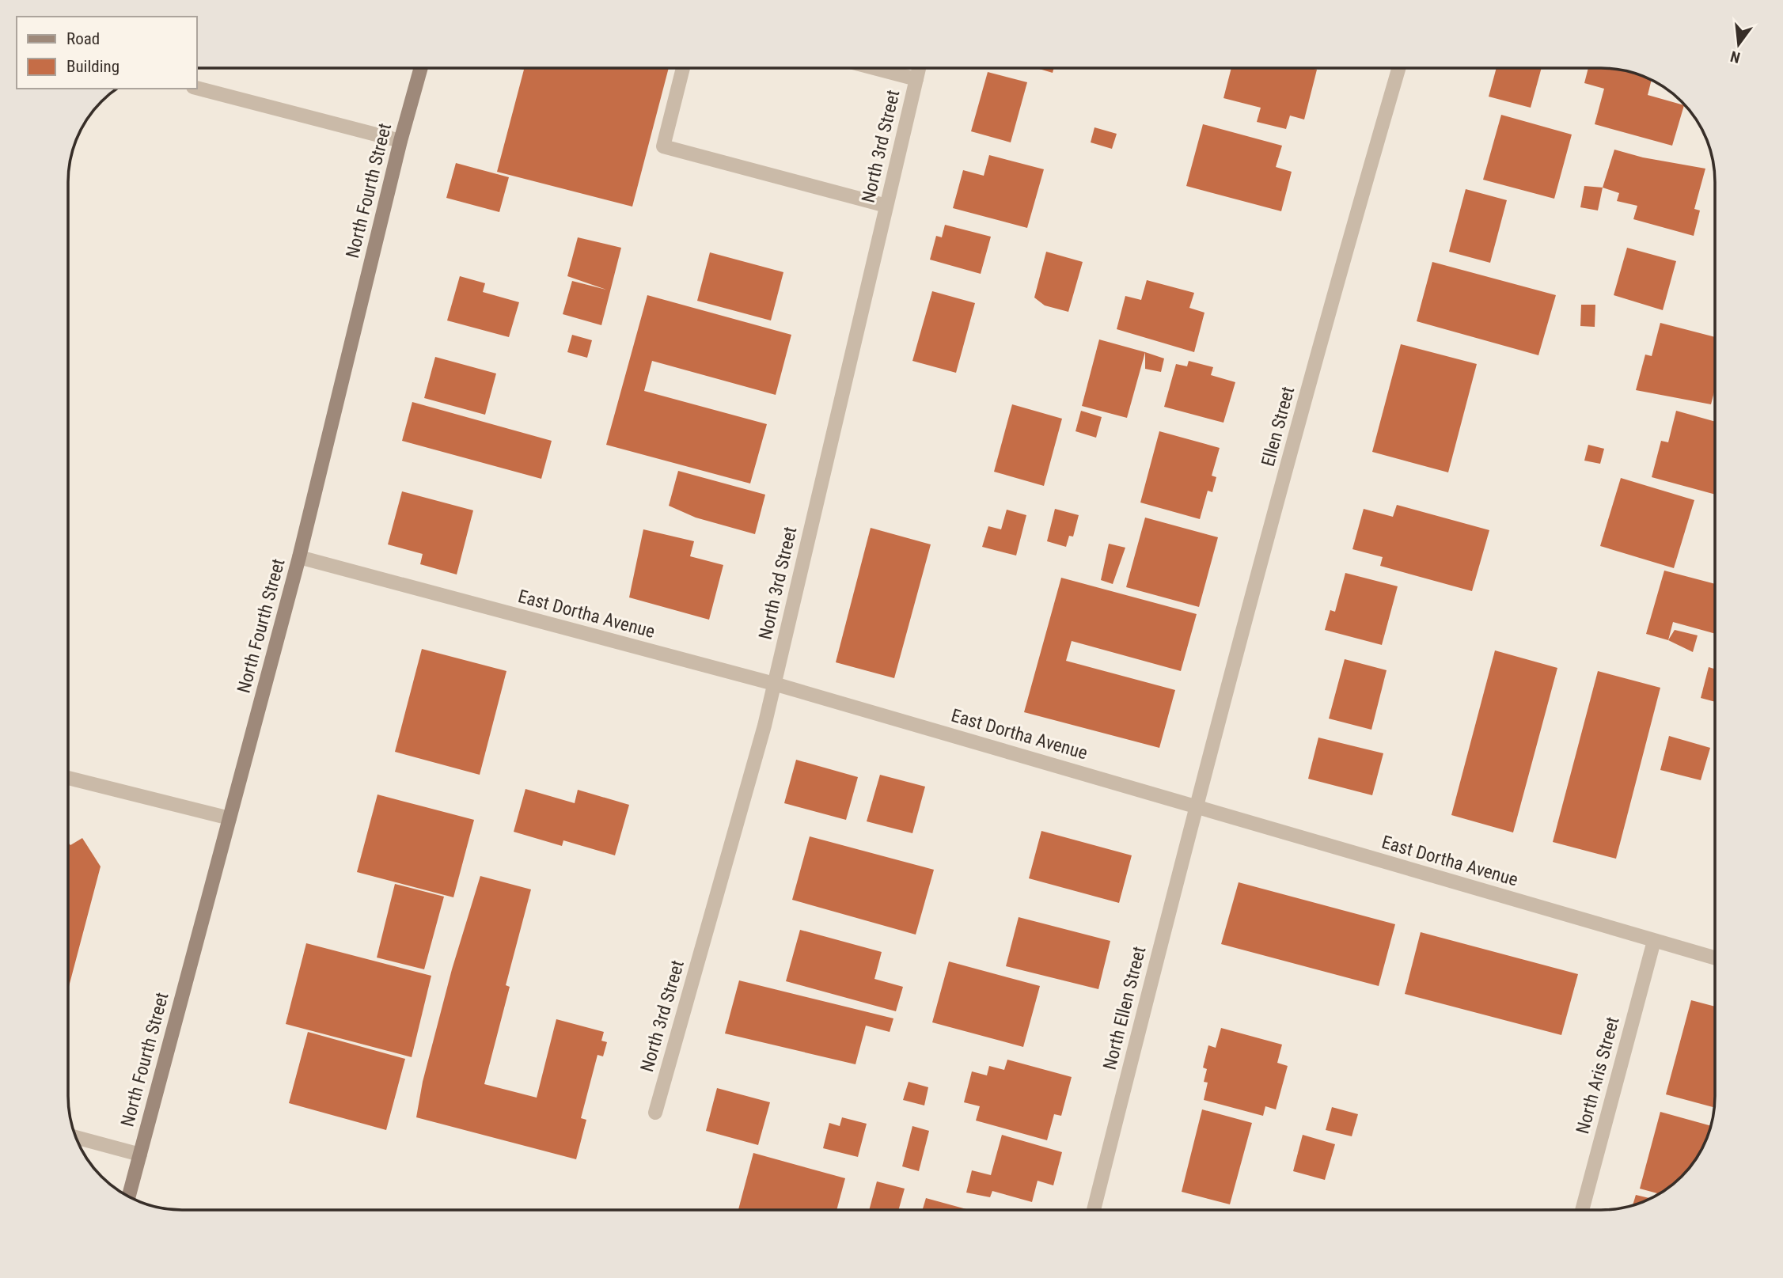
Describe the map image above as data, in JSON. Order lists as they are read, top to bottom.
{
  "streets": {
    "main road": ["North Fourth Street"],
    "street": [
      "North 3rd Street",
      "Ellen Street",
      "East Dortha Avenue",
      "North Ellen Street",
      "North Aris Street"
    ]
  },
  "crossings": [
    ["North 3rd Street", "East Dortha Avenue"],
    ["North Fourth Street", "East Dortha Avenue"],
    ["Ellen Street", "East Dortha Avenue"],
    ["Ellen Street", "North Ellen Street"],
    ["East Dortha Avenue", "North Ellen Street"],
    ["East Dortha Avenue", "North Aris Street"]
  ],
  "legend": ["Road", "Building"],
  "north": "bottom"
}
